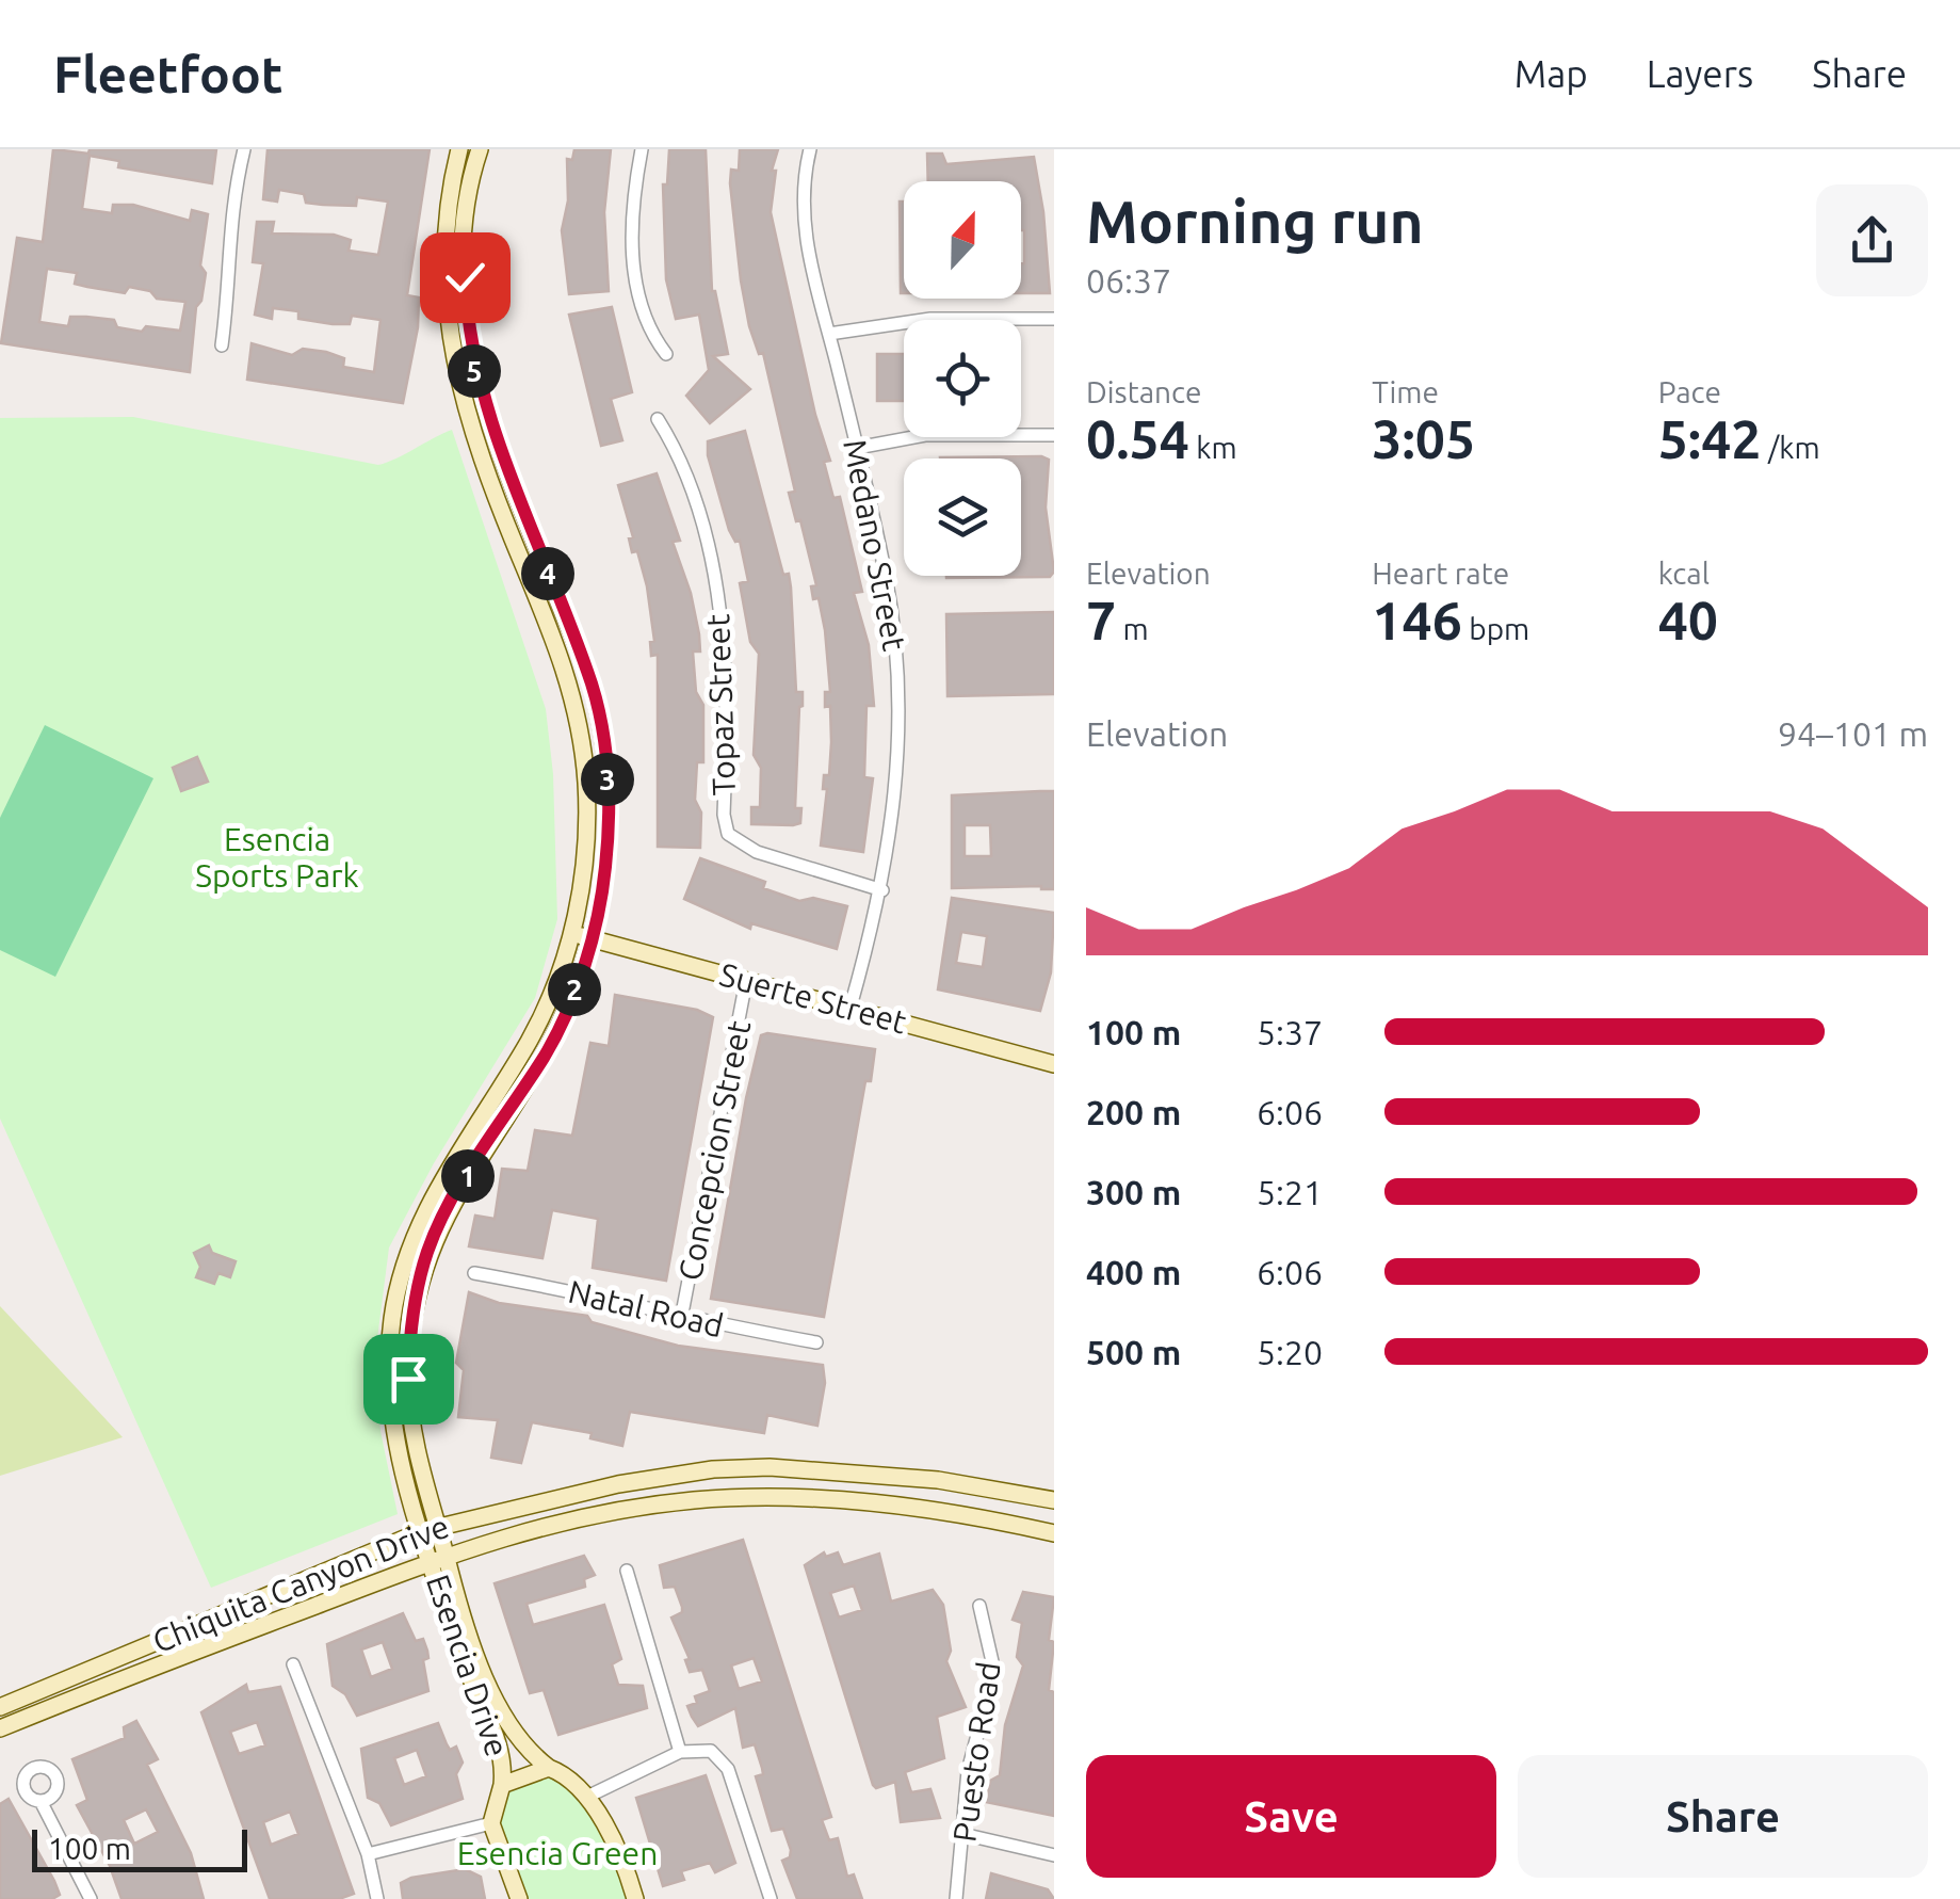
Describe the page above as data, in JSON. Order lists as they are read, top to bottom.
{
  "streets": {
    "street": [
      "Medano Street",
      "Topaz Street",
      "Suerte Street",
      "Concepcion Street",
      "Natal Road",
      "Chiquita Canyon Drive",
      "Esencia Drive",
      "Puesto Road"
    ]
  },
  "crossings": [
    ["Medano Street", "Topaz Street"],
    ["Medano Street", "Suerte Street"],
    ["Suerte Street", "Concepcion Street"],
    ["Suerte Street", "Esencia Drive"],
    ["Concepcion Street", "Natal Road"],
    ["Chiquita Canyon Drive", "Esencia Drive"]
  ],
  "parks": ["Esencia Sports Park", "Esencia Green"],
  "scale_bar": "100 m",
  "north": "top",
  "page": {
    "header": "Fleetfoot",
    "nav": ["Map", "Layers", "Share"],
    "heading": ["Morning run", "06:37"],
    "stats": [
      ["Distance", "0.54 km"],
      ["Time", "3:05"],
      ["Pace", "5:42 /km"],
      ["Elevation", "7 m"],
      ["Heart rate", "146 bpm"],
      ["kcal", "40"]
    ],
    "pins": [
      "5",
      "4",
      "3",
      "2",
      "1"
    ],
    "chart": ["Elevation", "94–101 m"],
    "list": [
      {
        "name": "100 m",
        "note": "5:37"
      },
      {
        "name": "200 m",
        "note": "6:06"
      },
      {
        "name": "300 m",
        "note": "5:21"
      },
      {
        "name": "400 m",
        "note": "6:06"
      },
      {
        "name": "500 m",
        "note": "5:20"
      }
    ],
    "buttons": ["Save", "Share"],
    "scale": "100 m"
  }
}
